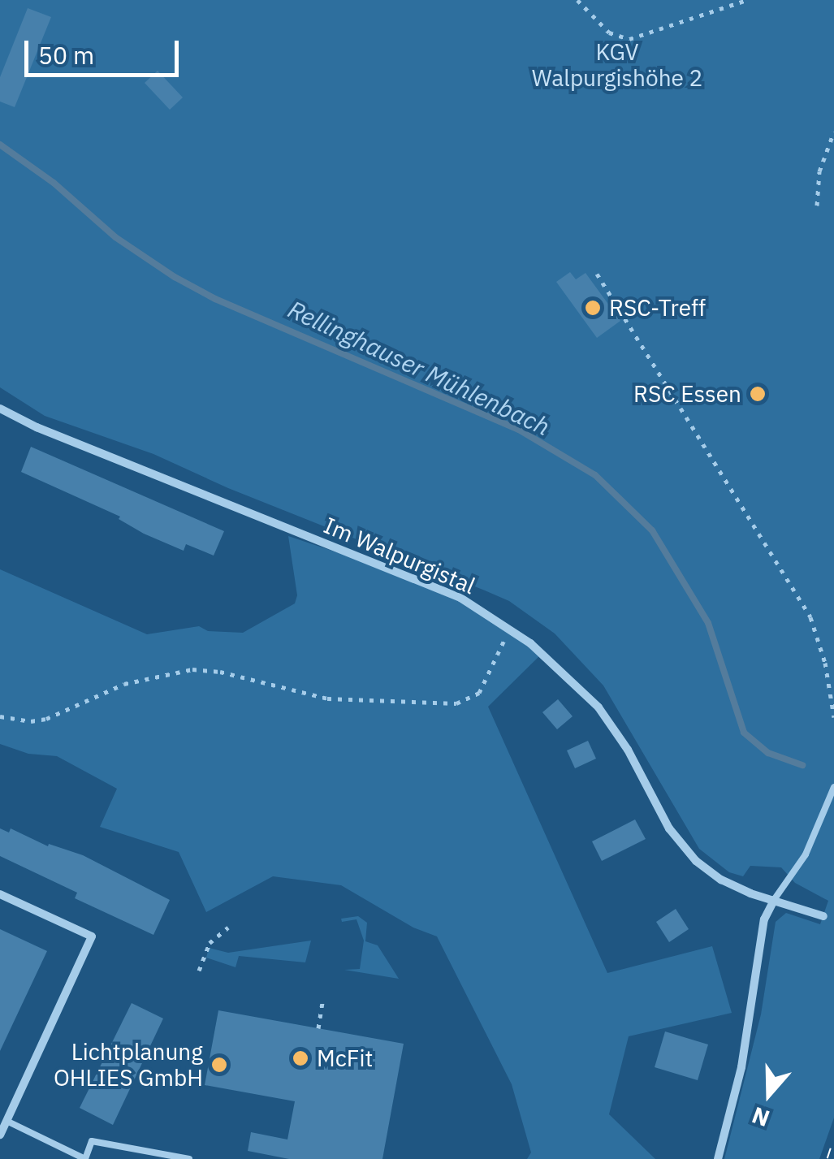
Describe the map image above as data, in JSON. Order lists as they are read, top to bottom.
{
  "streets": {
    "street": ["Im Walpurgistal"]
  },
  "water": ["Rellinghauser Mühlenbach"],
  "parks": ["KGV Walpurgishöhe 2"],
  "places": [
    "RSC-Treff",
    "RSC Essen",
    "McFit",
    "Lichtplanung OHLIES GmbH"
  ],
  "scale_bar": "50 m",
  "north": "bottom"
}
